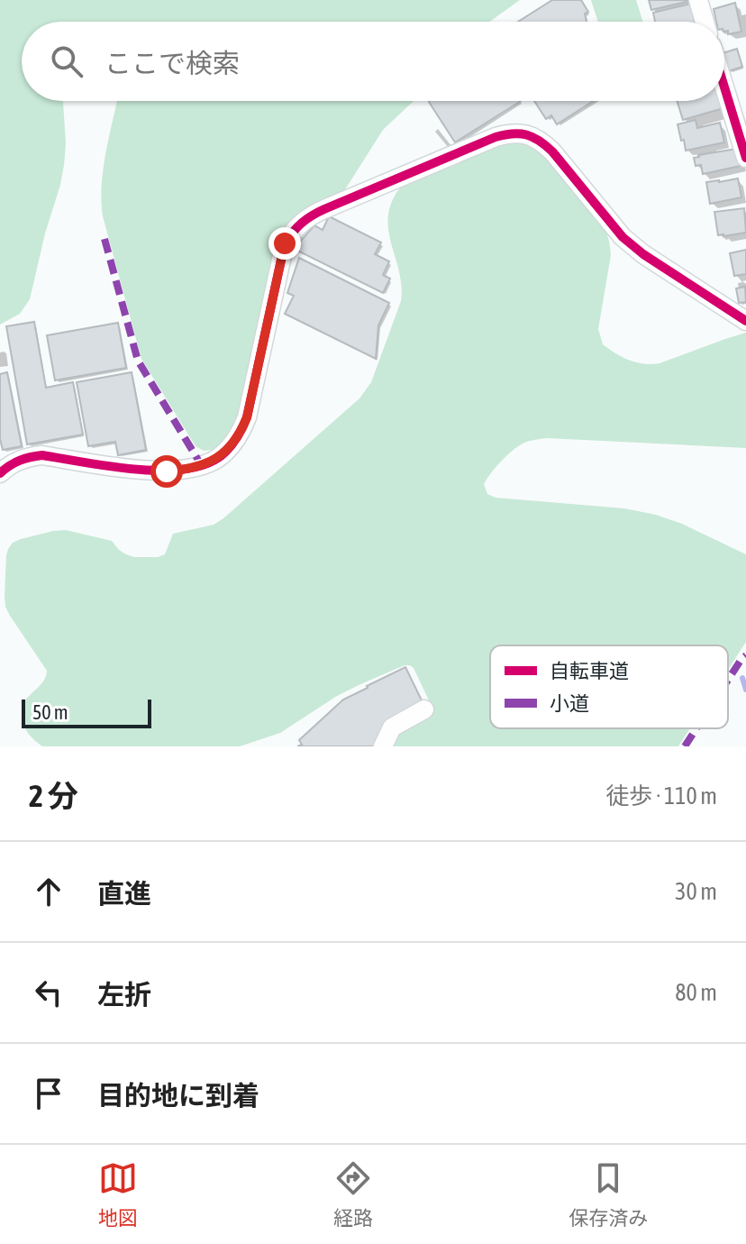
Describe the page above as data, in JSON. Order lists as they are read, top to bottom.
{
  "legend": ["自転車道", "小道"],
  "scale_bar": "50 m",
  "page": {
    "search": "ここで検索",
    "scale": "50 m",
    "heading": ["2 分", "徒歩 · 110 m"],
    "list": [
      ["直進", "30 m"],
      ["左折", "80 m"],
      "目的地に到着"
    ],
    "nav": ["地図", "経路", "保存済み"]
  }
}
